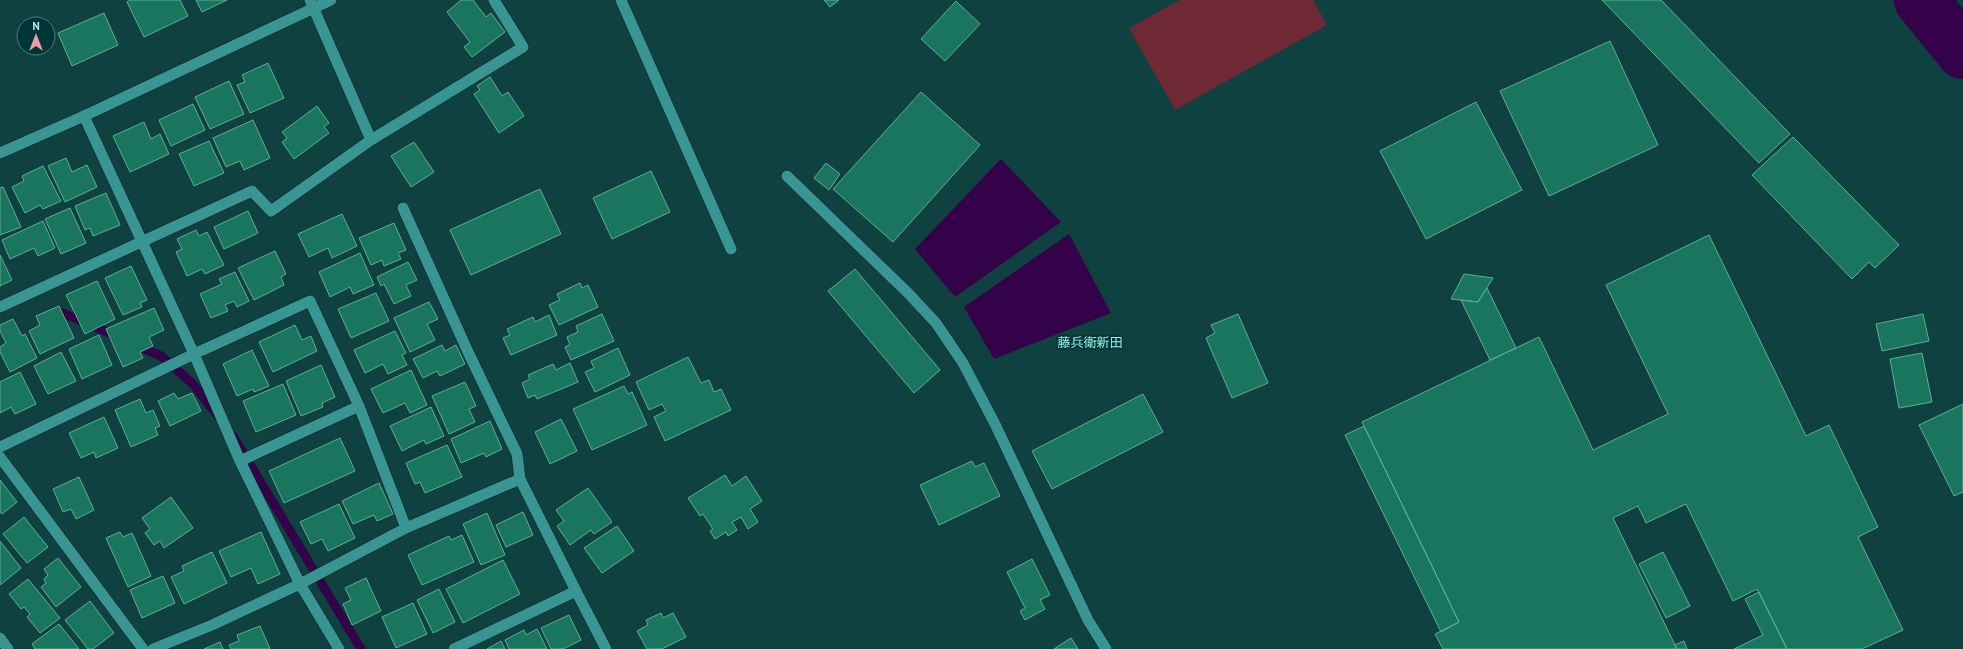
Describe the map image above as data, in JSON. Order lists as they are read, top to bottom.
{
  "districts": ["藤兵衛新田"],
  "north": "top"
}
